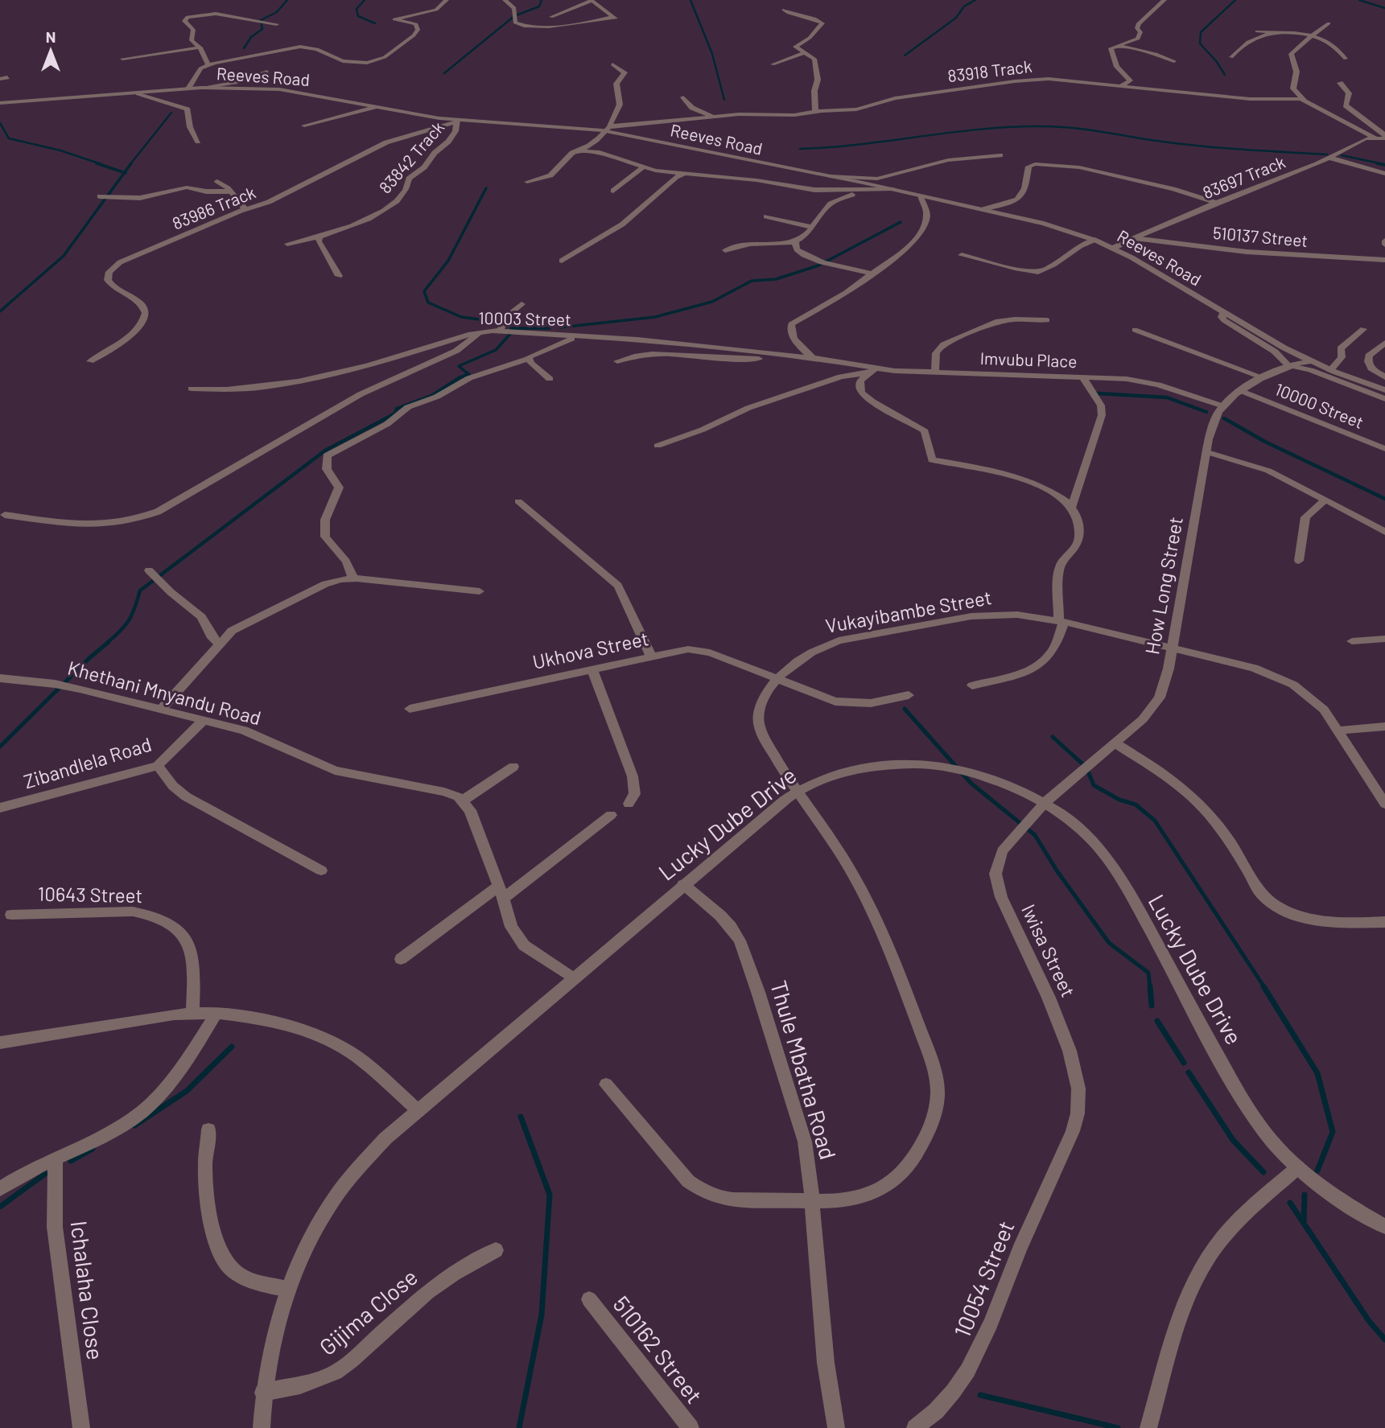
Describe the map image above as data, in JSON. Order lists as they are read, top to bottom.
{
  "streets": {
    "street": [
      "83918 Track",
      "Reeves Road",
      "83842 Track",
      "83697 Track",
      "83986 Track",
      "510137 Street",
      "10003 Street",
      "Imvubu Place",
      "10000 Street",
      "How Long Street",
      "Vukayibambe Street",
      "Ukhova Street",
      "Khethani Mnyandu Road",
      "Zibandlela Road",
      "Lucky Dube Drive",
      "10643 Street",
      "Iwisa Street",
      "Thule Mbatha Road",
      "10054 Street",
      "Ichalaha Close",
      "Gijima Close",
      "510162 Street"
    ]
  },
  "crossings": [
    ["83918 Track", "Reeves Road"],
    ["83918 Track", "83697 Track"],
    ["Reeves Road", "83842 Track"],
    ["Reeves Road", "83697 Track"],
    ["Reeves Road", "83986 Track"],
    ["Reeves Road", "How Long Street"],
    ["83842 Track", "83986 Track"],
    ["83697 Track", "510137 Street"],
    ["10003 Street", "Imvubu Place"],
    ["Imvubu Place", "How Long Street"],
    ["10000 Street", "How Long Street"],
    ["How Long Street", "Vukayibambe Street"],
    ["How Long Street", "Lucky Dube Drive"],
    ["How Long Street", "Iwisa Street"],
    ["Vukayibambe Street", "Ukhova Street"],
    ["Vukayibambe Street", "Lucky Dube Drive"],
    ["Vukayibambe Street", "Thule Mbatha Road"],
    ["Khethani Mnyandu Road", "Zibandlela Road"],
    ["Lucky Dube Drive", "Iwisa Street"],
    ["Lucky Dube Drive", "Thule Mbatha Road"],
    ["Lucky Dube Drive", "Gijima Close"],
    ["Iwisa Street", "10054 Street"]
  ],
  "north": "top"
}
